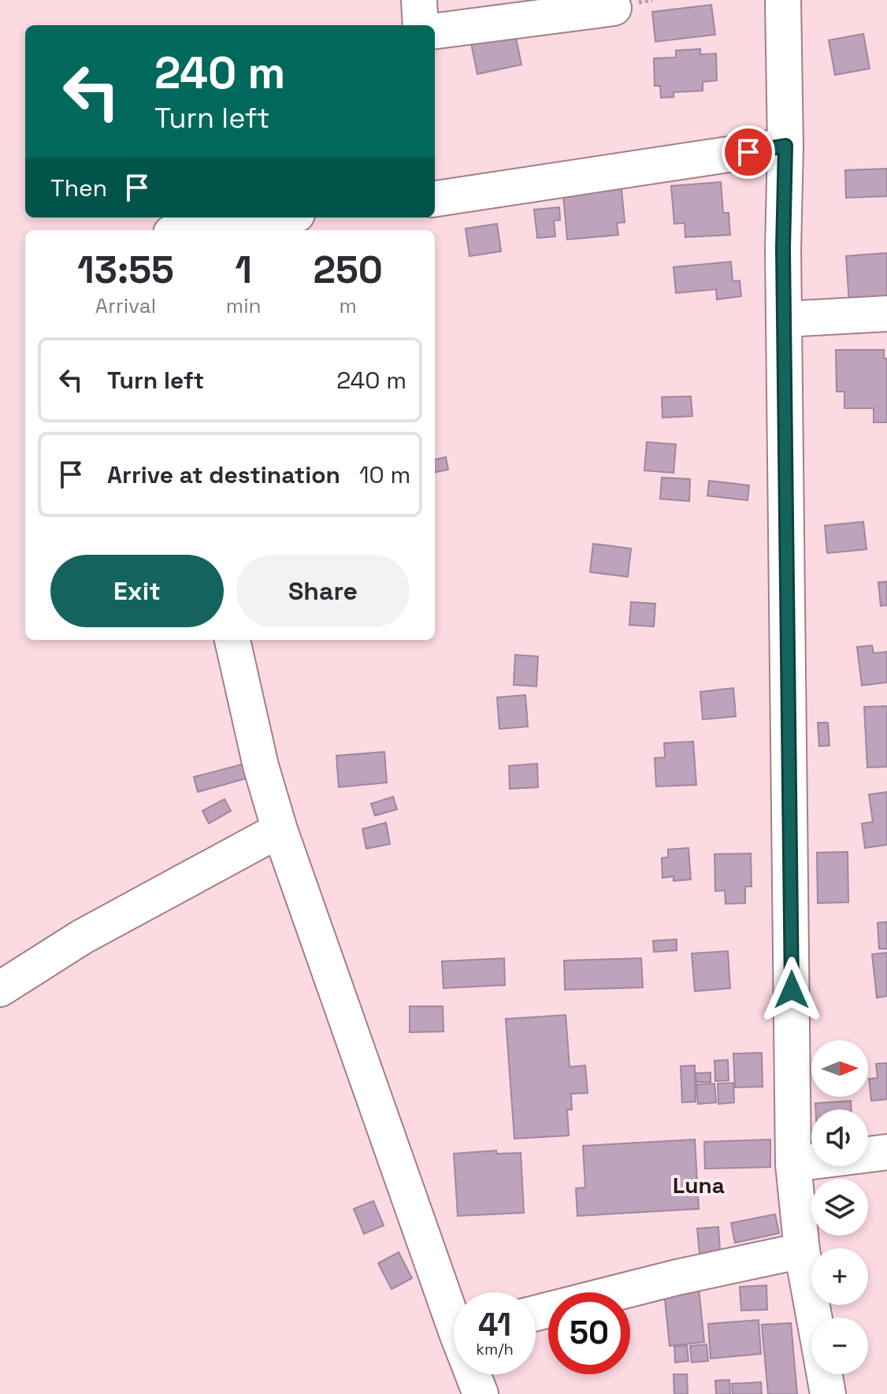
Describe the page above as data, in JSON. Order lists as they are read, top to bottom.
{
  "districts": ["Luna"],
  "north": "right",
  "page": {
    "turn": ["240 m", "Turn left"],
    "then": "Then",
    "eta": [
      "13:55",
      "Arrival",
      "1",
      "min",
      "250",
      "m"
    ],
    "list": [
      {
        "name": "Turn left",
        "value": "240 m"
      },
      {
        "name": "Arrive at destination",
        "value": "10 m"
      }
    ],
    "buttons": ["Exit", "Share"],
    "map_buttons": ["+", "−"],
    "speed": "41 km/h",
    "limit": "50"
  }
}
